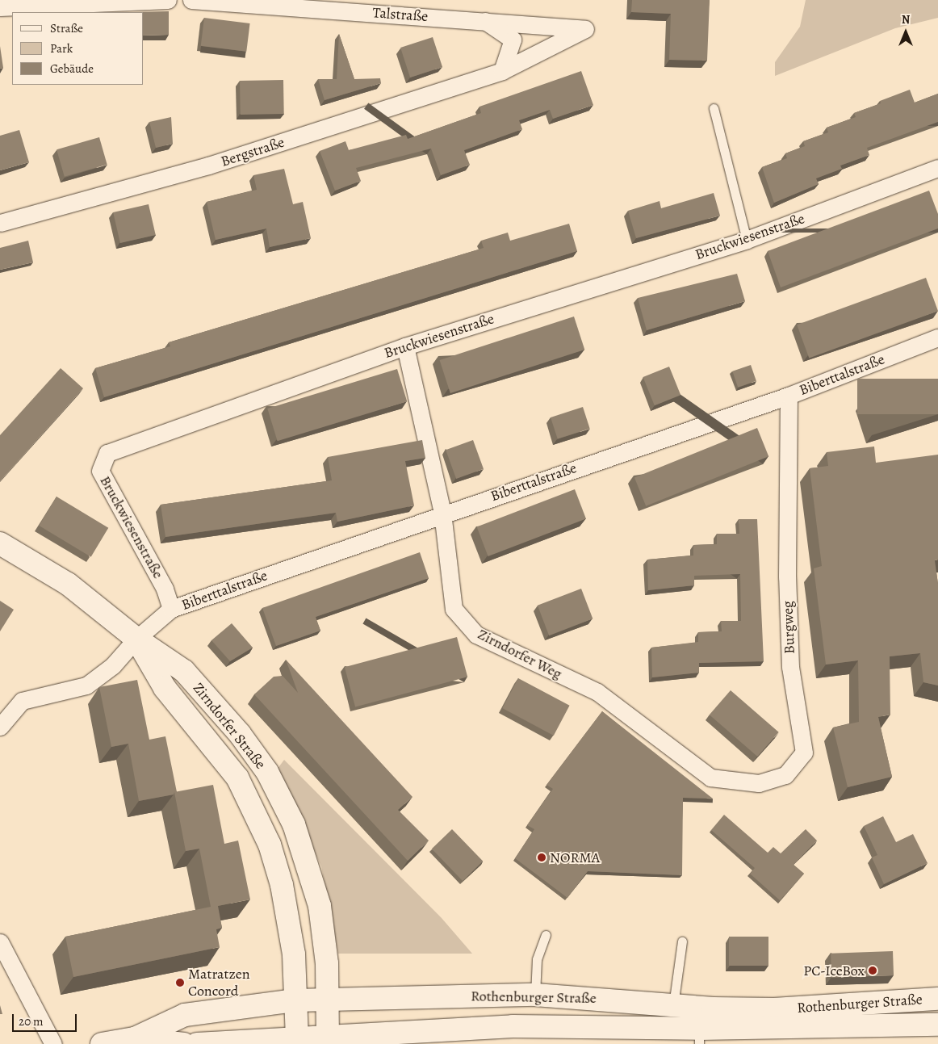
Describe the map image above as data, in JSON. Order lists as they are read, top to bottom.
{
  "streets": {
    "main road": ["Zirndorfer Straße", "Rothenburger Straße"],
    "street": [
      "Talstraße",
      "Bergstraße",
      "Bruckwiesenstraße",
      "Biberttalstraße",
      "Burgweg",
      "Zirndorfer Weg"
    ]
  },
  "crossings": [
    ["Talstraße", "Bergstraße"],
    ["Bruckwiesenstraße", "Biberttalstraße"],
    ["Bruckwiesenstraße", "Zirndorfer Weg"],
    ["Biberttalstraße", "Burgweg"],
    ["Biberttalstraße", "Zirndorfer Weg"],
    ["Biberttalstraße", "Zirndorfer Straße"],
    ["Burgweg", "Zirndorfer Weg"],
    ["Zirndorfer Straße", "Rothenburger Straße"]
  ],
  "places": ["NORMA", "PC-IceBox", "Matratzen Concord"],
  "legend": ["Straße", "Park", "Gebäude"],
  "scale_bar": "20 m",
  "north": "top"
}
